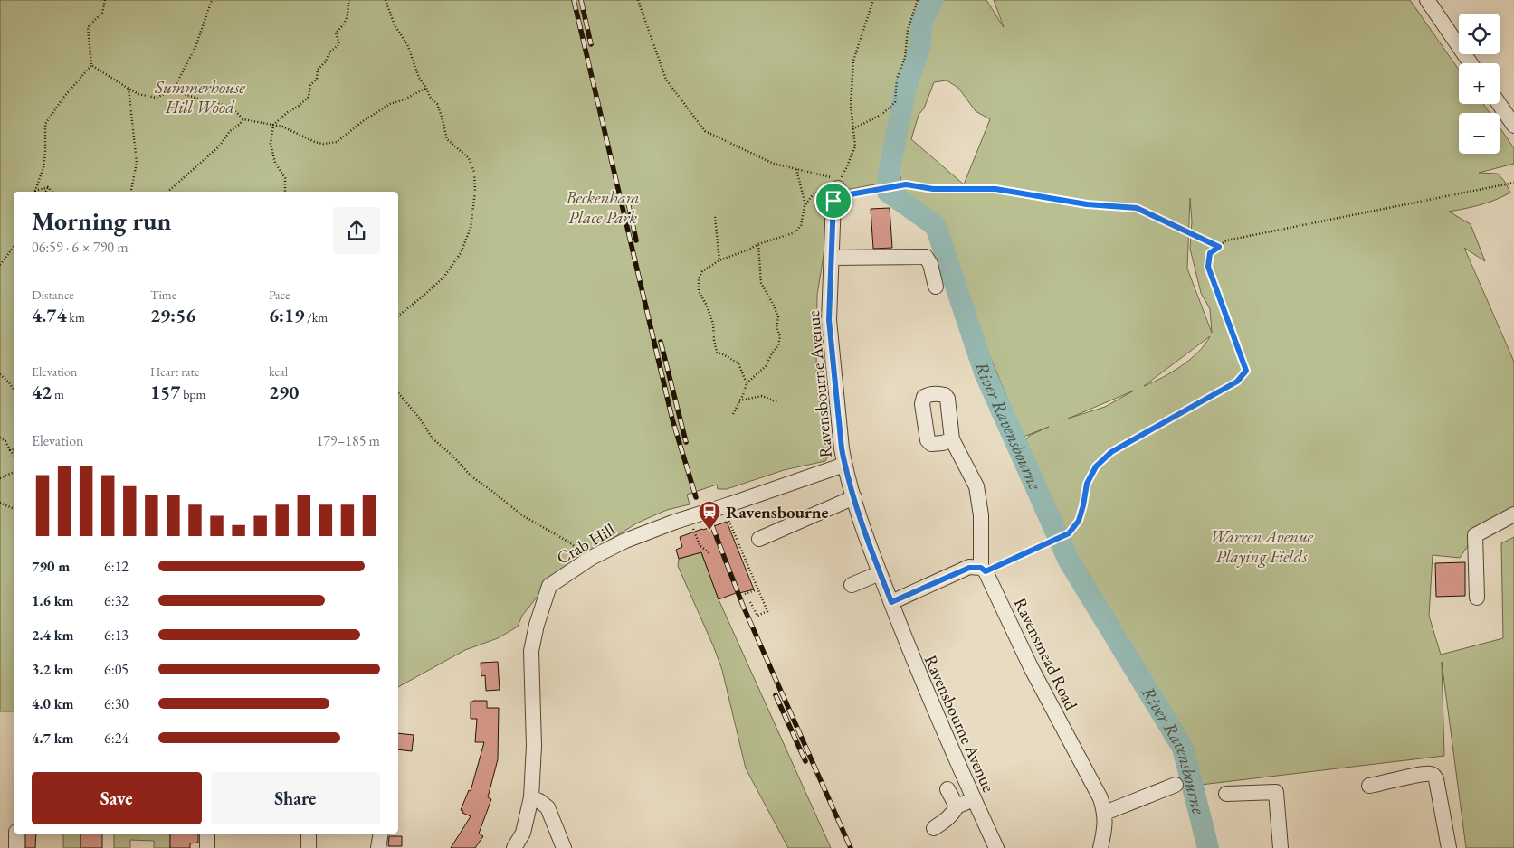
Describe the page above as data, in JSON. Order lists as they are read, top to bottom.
{
  "streets": {
    "street": ["Ravensbourne Avenue", "Crab Hill", "Ravensmead Road"]
  },
  "crossings": [
    ["Ravensbourne Avenue", "Crab Hill"]
  ],
  "water": ["River Ravensbourne"],
  "parks": ["Summerhouse Hill Wood", "Beckenham Place Park", "Warren Avenue Playing Fields"],
  "places": {
    "station": ["Ravensbourne"]
  },
  "page": {
    "map_buttons": ["+", "−"],
    "heading": ["Morning run", "06:59 · 6 × 790 m"],
    "stats": [
      ["Distance", "4.74 km"],
      ["Time", "29:56"],
      ["Pace", "6:19 /km"],
      ["Elevation", "42 m"],
      ["Heart rate", "157 bpm"],
      ["kcal", "290"]
    ],
    "chart": ["Elevation", "179–185 m"],
    "list": [
      {
        "name": "790 m",
        "note": "6:12"
      },
      {
        "name": "1.6 km",
        "note": "6:32"
      },
      {
        "name": "2.4 km",
        "note": "6:13"
      },
      {
        "name": "3.2 km",
        "note": "6:05"
      },
      {
        "name": "4.0 km",
        "note": "6:30"
      },
      {
        "name": "4.7 km",
        "note": "6:24"
      }
    ],
    "buttons": ["Save", "Share"]
  }
}
